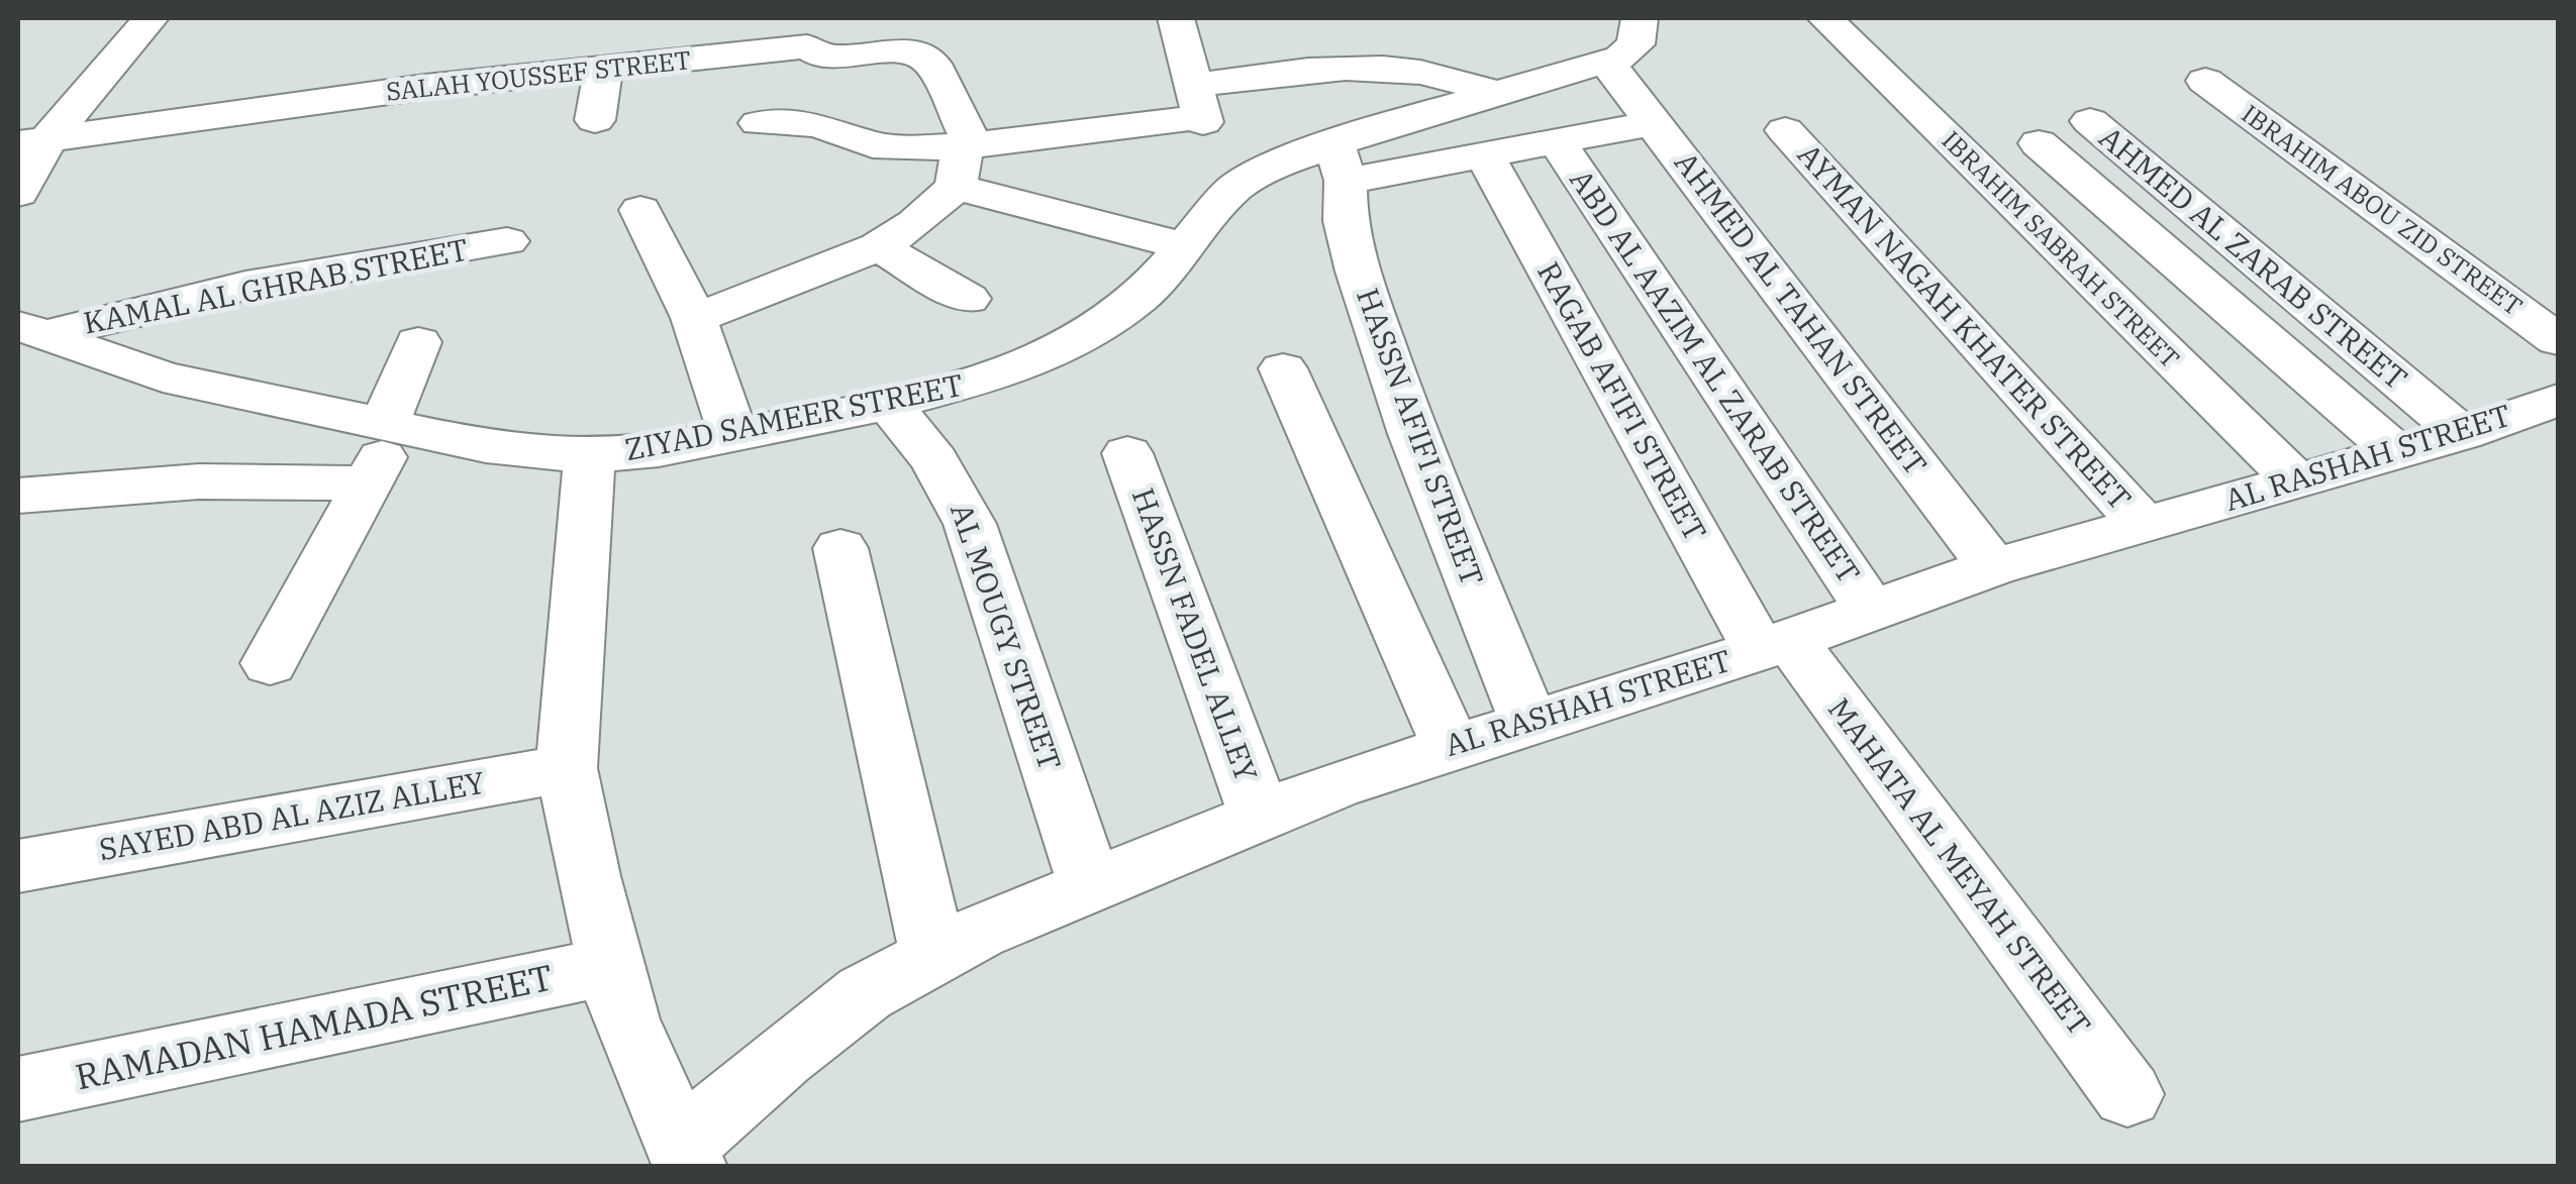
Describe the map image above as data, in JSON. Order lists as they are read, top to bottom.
{
  "streets": {
    "street": [
      "SALAH YOUSSEF STREET",
      "IBRAHIM ABOU ZID STREET",
      "IBRAHIM SABRAH STREET",
      "AHMED AL ZARAB STREET",
      "KAMAL AL GHRAB STREET",
      "AHMED AL TAHAN STREET",
      "AYMAN NAGAH KHATER STREET",
      "ABD AL AAZIM AL ZARAB STREET",
      "RAGAB AFIFI STREET",
      "ZIYAD SAMEER STREET",
      "HASSN AFIFI STREET",
      "AL RASHAH STREET",
      "HASSN FADEL ALLEY",
      "AL MOUGY STREET",
      "SAYED ABD AL AZIZ ALLEY",
      "MAHATA AL MEYAH STREET",
      "RAMADAN HAMADA STREET"
    ]
  },
  "crossings": [
    ["IBRAHIM SABRAH STREET", "AL RASHAH STREET"],
    ["AHMED AL ZARAB STREET", "AL RASHAH STREET"],
    ["KAMAL AL GHRAB STREET", "ZIYAD SAMEER STREET"],
    ["AHMED AL TAHAN STREET", "ZIYAD SAMEER STREET"],
    ["AHMED AL TAHAN STREET", "AL RASHAH STREET"],
    ["AYMAN NAGAH KHATER STREET", "AL RASHAH STREET"],
    ["ABD AL AAZIM AL ZARAB STREET", "AL RASHAH STREET"],
    ["RAGAB AFIFI STREET", "AL RASHAH STREET"],
    ["RAGAB AFIFI STREET", "MAHATA AL MEYAH STREET"],
    ["ZIYAD SAMEER STREET", "HASSN AFIFI STREET"],
    ["ZIYAD SAMEER STREET", "AL MOUGY STREET"],
    ["HASSN AFIFI STREET", "AL RASHAH STREET"],
    ["AL RASHAH STREET", "HASSN FADEL ALLEY"],
    ["AL RASHAH STREET", "AL MOUGY STREET"],
    ["AL RASHAH STREET", "MAHATA AL MEYAH STREET"]
  ]
}
